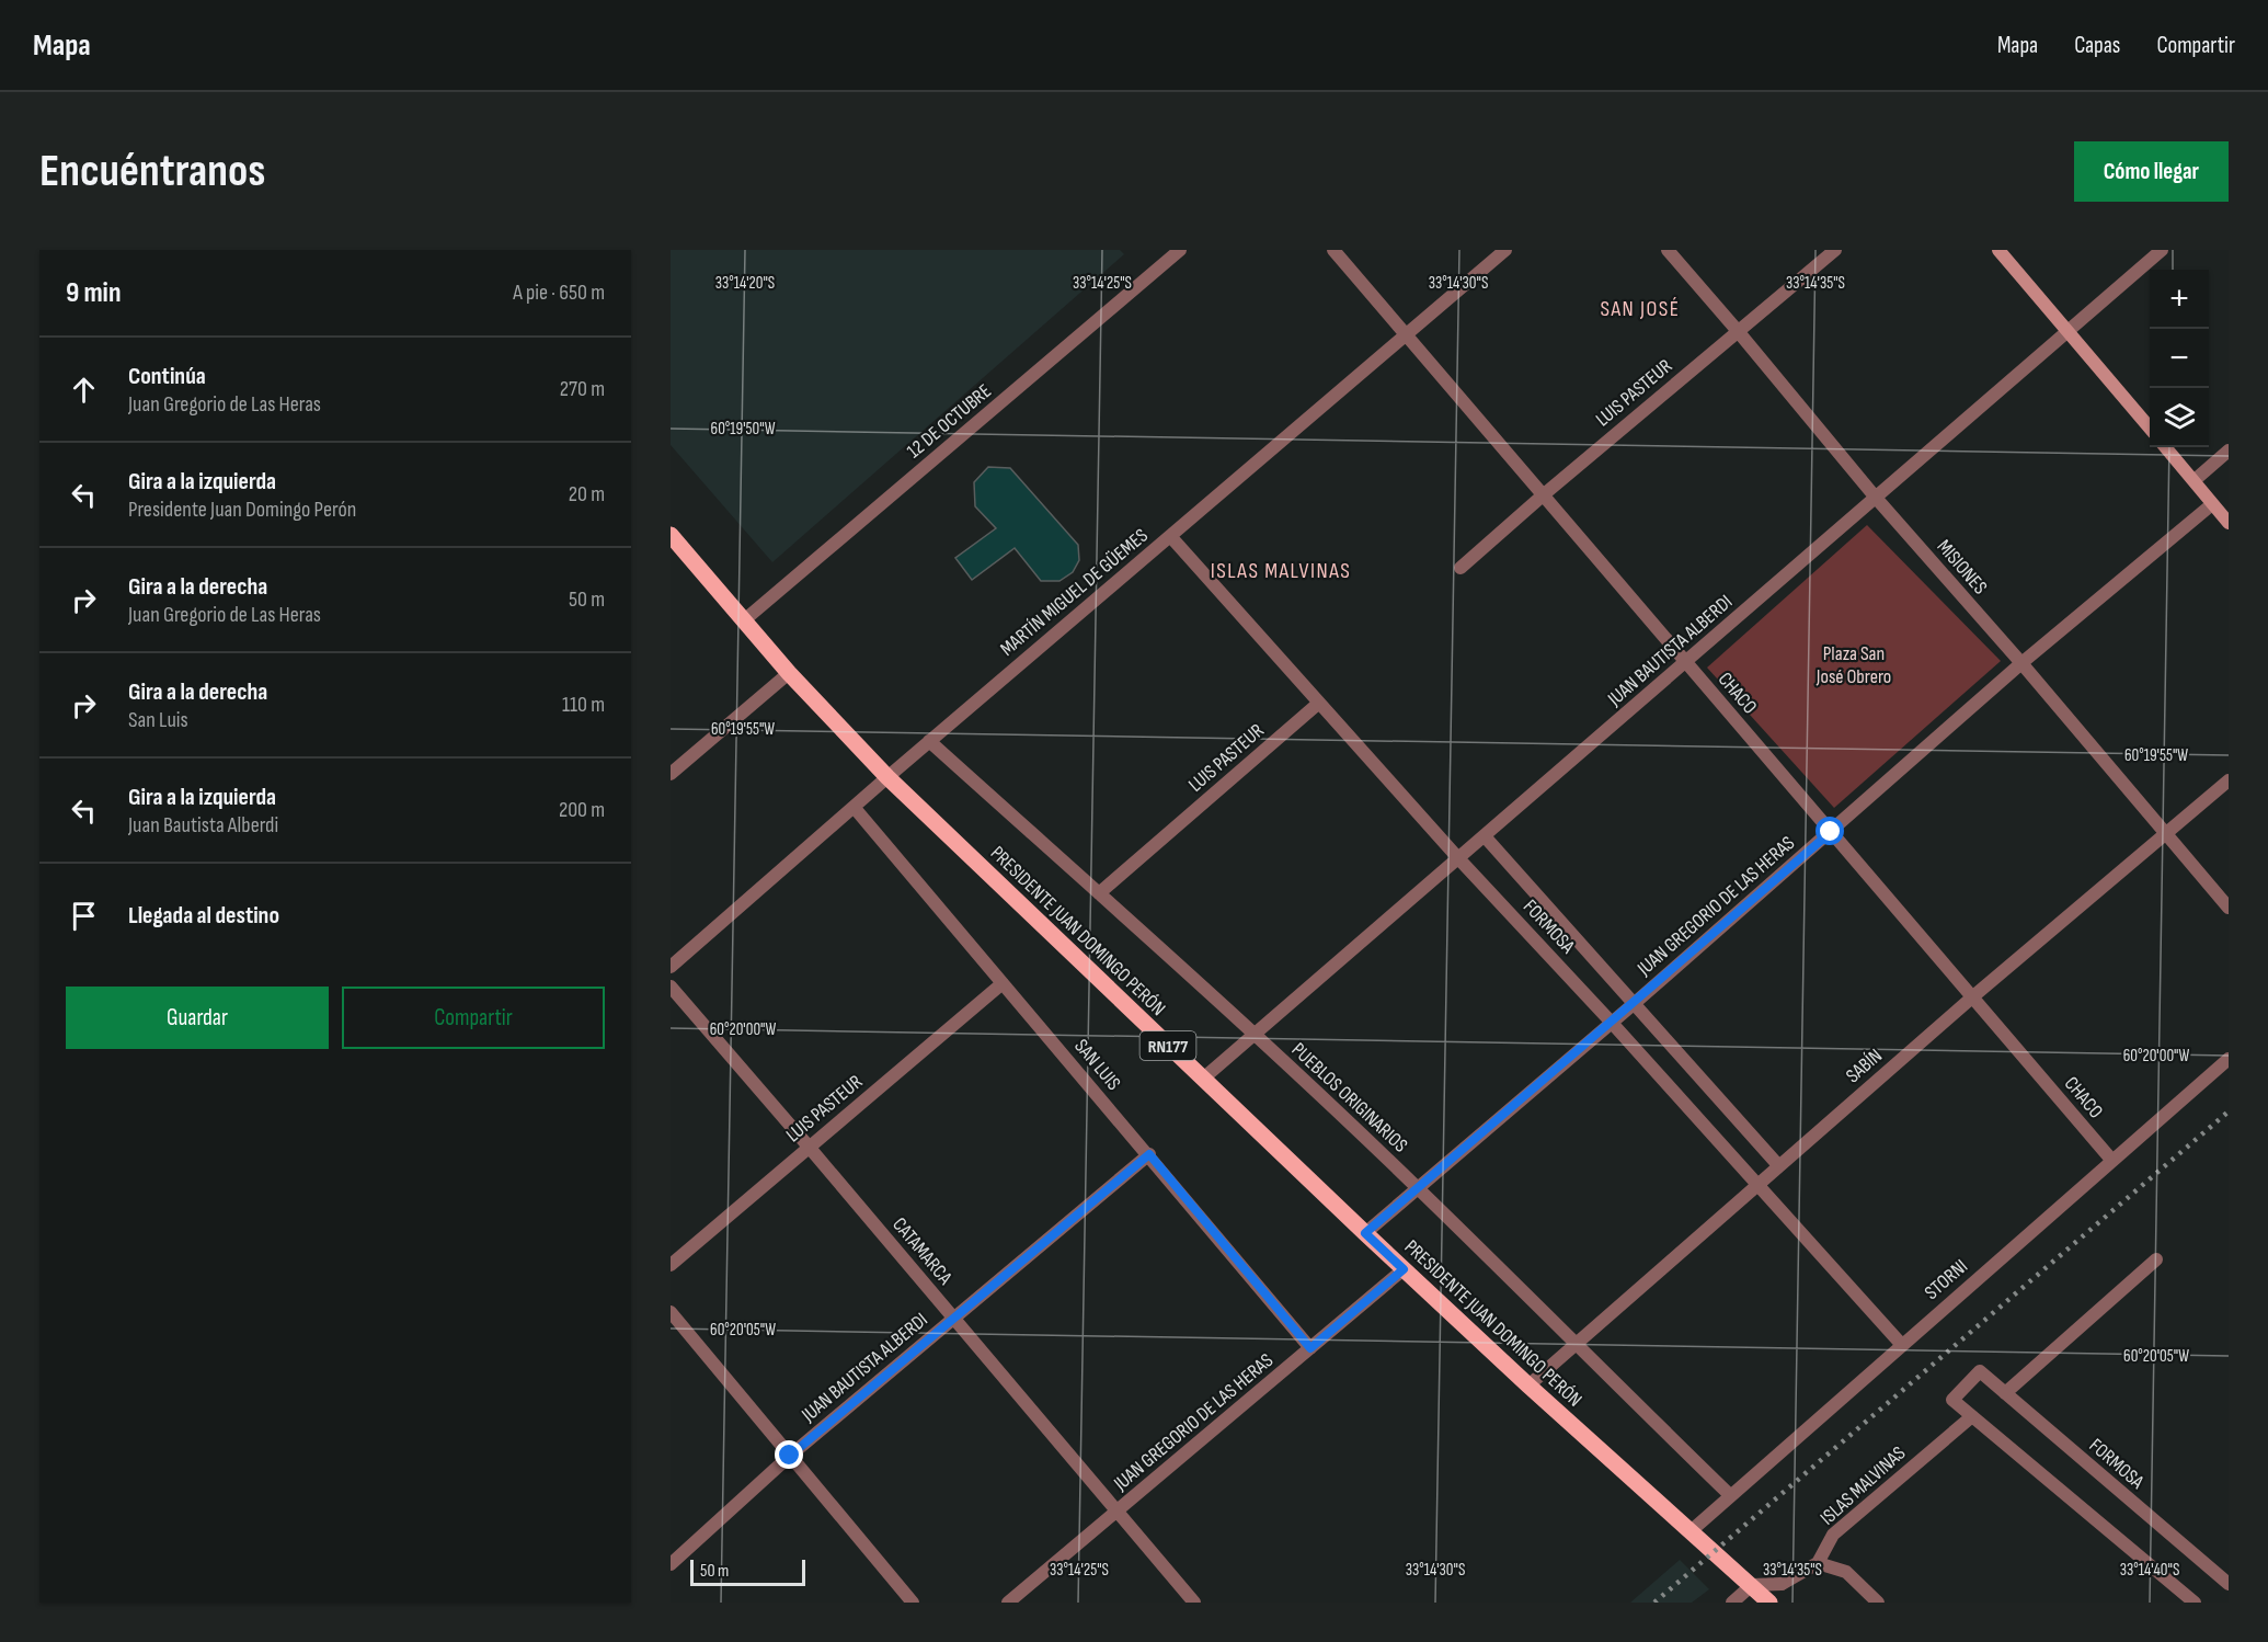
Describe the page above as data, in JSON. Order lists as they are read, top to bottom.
{
  "streets": {
    "main road": ["PRESIDENTE JUAN DOMINGO PERÓN", "RN177"],
    "street": [
      "LUIS PASTEUR",
      "12 DE OCTUBRE",
      "MISIONES",
      "MARTÍN MIGUEL DE GÜEMES",
      "JUAN BAUTISTA ALBERDI",
      "CHACO",
      "JUAN GREGORIO DE LAS HERAS",
      "FORMOSA",
      "SAN LUIS",
      "SABÍN",
      "PUEBLOS ORIGINARIOS",
      "CATAMARCA",
      "STORNI",
      "ISLAS MALVINAS"
    ]
  },
  "crossings": [
    ["LUIS PASTEUR", "MISIONES"],
    ["LUIS PASTEUR", "CHACO"],
    ["LUIS PASTEUR", "FORMOSA"],
    ["LUIS PASTEUR", "SAN LUIS"],
    ["LUIS PASTEUR", "PUEBLOS ORIGINARIOS"],
    ["LUIS PASTEUR", "CATAMARCA"],
    ["12 DE OCTUBRE", "PRESIDENTE JUAN DOMINGO PERÓN"],
    ["MISIONES", "JUAN BAUTISTA ALBERDI"],
    ["MISIONES", "JUAN GREGORIO DE LAS HERAS"],
    ["MISIONES", "SABÍN"],
    ["MARTÍN MIGUEL DE GÜEMES", "CHACO"],
    ["MARTÍN MIGUEL DE GÜEMES", "FORMOSA"],
    ["MARTÍN MIGUEL DE GÜEMES", "PRESIDENTE JUAN DOMINGO PERÓN"],
    ["MARTÍN MIGUEL DE GÜEMES", "SAN LUIS"],
    ["MARTÍN MIGUEL DE GÜEMES", "PUEBLOS ORIGINARIOS"],
    ["JUAN BAUTISTA ALBERDI", "CHACO"],
    ["JUAN BAUTISTA ALBERDI", "FORMOSA"],
    ["JUAN BAUTISTA ALBERDI", "PRESIDENTE JUAN DOMINGO PERÓN"],
    ["JUAN BAUTISTA ALBERDI", "SAN LUIS"],
    ["JUAN BAUTISTA ALBERDI", "PUEBLOS ORIGINARIOS"],
    ["JUAN BAUTISTA ALBERDI", "CATAMARCA"],
    ["CHACO", "JUAN GREGORIO DE LAS HERAS"],
    ["CHACO", "SABÍN"],
    ["CHACO", "STORNI"],
    ["JUAN GREGORIO DE LAS HERAS", "FORMOSA"],
    ["JUAN GREGORIO DE LAS HERAS", "PRESIDENTE JUAN DOMINGO PERÓN"],
    ["JUAN GREGORIO DE LAS HERAS", "SAN LUIS"],
    ["JUAN GREGORIO DE LAS HERAS", "PUEBLOS ORIGINARIOS"],
    ["JUAN GREGORIO DE LAS HERAS", "CATAMARCA"],
    ["FORMOSA", "SABÍN"],
    ["FORMOSA", "STORNI"],
    ["FORMOSA", "ISLAS MALVINAS"],
    ["PRESIDENTE JUAN DOMINGO PERÓN", "SABÍN"],
    ["PRESIDENTE JUAN DOMINGO PERÓN", "STORNI"],
    ["SABÍN", "PUEBLOS ORIGINARIOS"],
    ["PUEBLOS ORIGINARIOS", "STORNI"]
  ],
  "districts": ["SAN JOSÉ", "ISLAS MALVINAS"],
  "parks": ["Plaza San José Obrero"],
  "scale_bar": "50 m",
  "page": {
    "header": "Mapa",
    "nav": ["Mapa", "Capas", "Compartir"],
    "buttons": [
      "Cómo llegar",
      ["Guardar", "Compartir"]
    ],
    "title": "Encuéntranos",
    "heading": ["9 min", "A pie · 650 m"],
    "map_buttons": ["+", "−"],
    "list": [
      ["Continúa", "Juan Gregorio de Las Heras", "270 m"],
      ["Gira a la izquierda", "Presidente Juan Domingo Perón", "20 m"],
      ["Gira a la derecha", "Juan Gregorio de Las Heras", "50 m"],
      ["Gira a la derecha", "San Luis", "110 m"],
      ["Gira a la izquierda", "Juan Bautista Alberdi", "200 m"],
      "Llegada al destino"
    ],
    "scale": "50 m"
  },
  "coordinates": [
    "33°14'20\"S",
    "33°14'25\"S",
    "33°14'30\"S",
    "33°14'35\"S",
    "60°19'50\"W",
    "60°19'55\"W",
    "60°20'00\"W",
    "60°20'05\"W",
    "33°14'40\"S"
  ]
}
